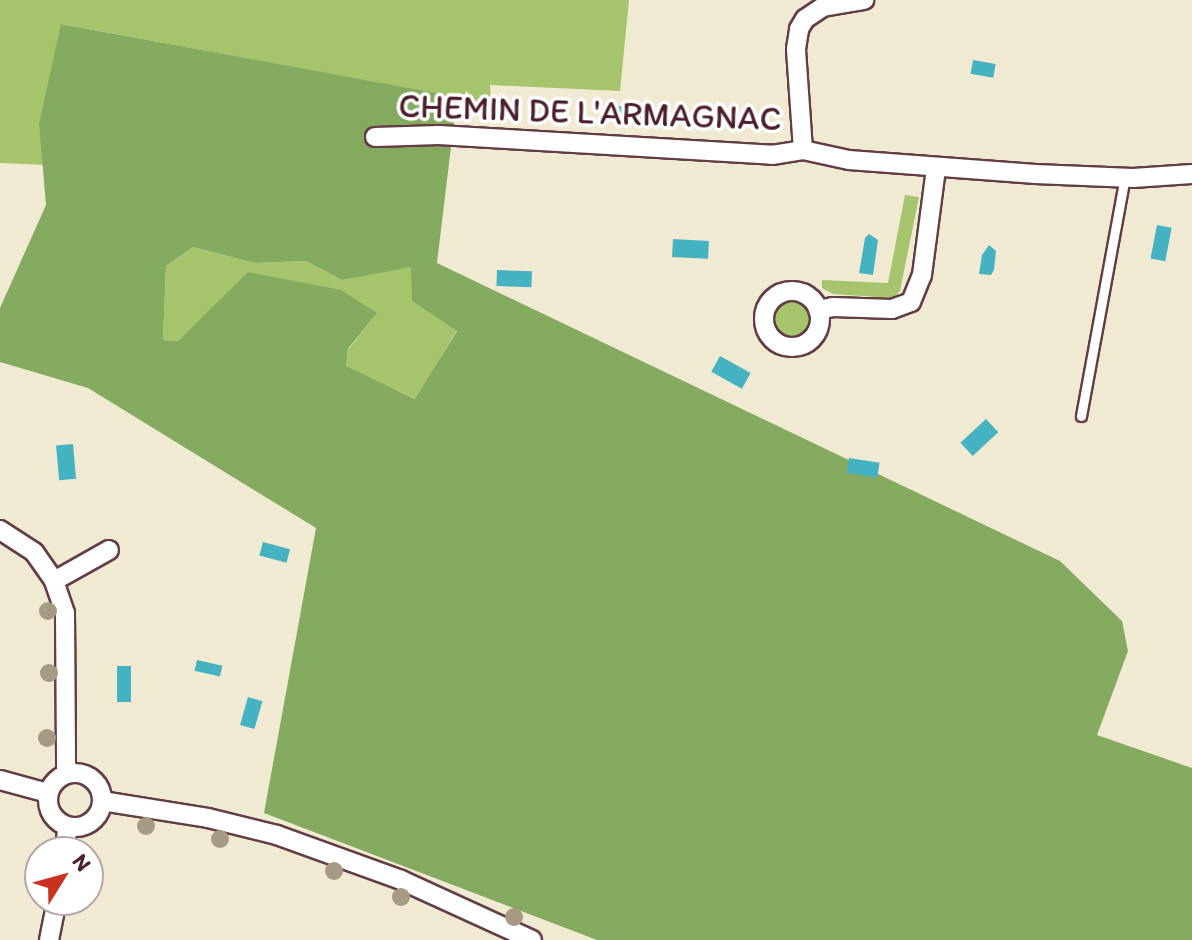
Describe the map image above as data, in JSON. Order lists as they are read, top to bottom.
{
  "streets": {
    "street": ["CHEMIN DE L'ARMAGNAC"]
  },
  "north": "top right"
}
